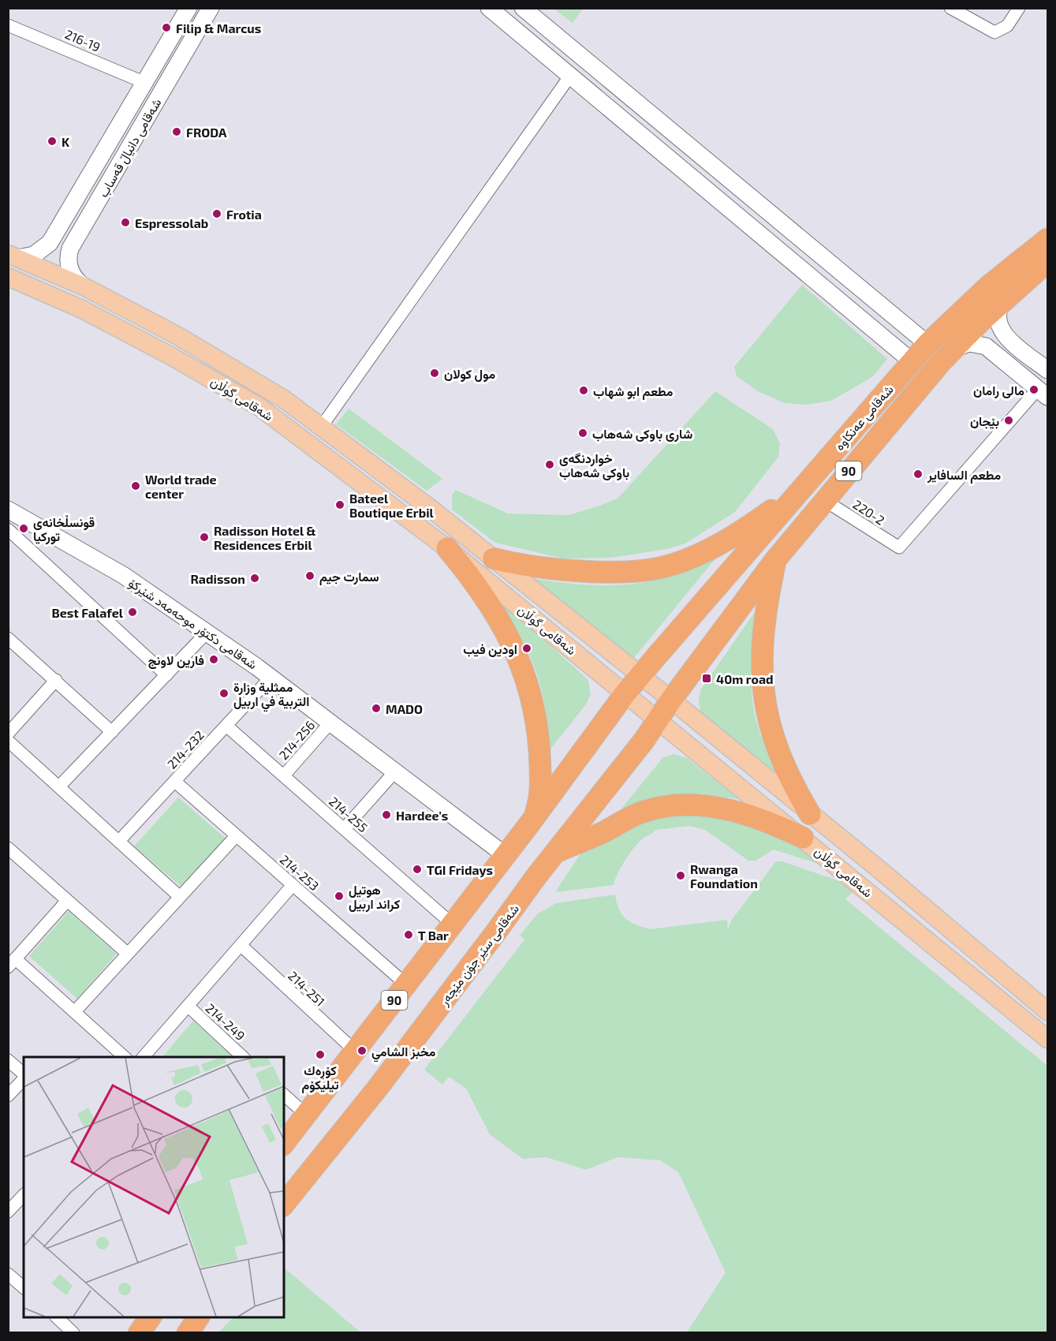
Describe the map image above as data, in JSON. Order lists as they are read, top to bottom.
{
  "streets": {
    "highway": ["شەقامی عەنکاوە", "90", "شەقامی سێر جۆن مێجەر"],
    "main road": ["شەقامی گوڵان"],
    "street": [
      "216-19",
      "شەقامی دانیاڵ قەساب",
      "220-2",
      "شەقامی دکتۆر موحەمەد شێرکۆ",
      "214-256",
      "214-232",
      "214-255",
      "214-253",
      "214-251",
      "214-249"
    ]
  },
  "crossings": [
    ["216-19", "شەقامی دانیاڵ قەساب"],
    ["شەقامی دانیاڵ قەساب", "شەقامی گوڵان"],
    ["شەقامی گوڵان", "شەقامی عەنکاوە"],
    ["شەقامی گوڵان", "90"],
    ["شەقامی گوڵان", "شەقامی سێر جۆن مێجەر"],
    ["شەقامی عەنکاوە", "90"],
    ["شەقامی عەنکاوە", "220-2"],
    ["شەقامی عەنکاوە", "شەقامی سێر جۆن مێجەر"],
    ["90", "شەقامی دکتۆر موحەمەد شێرکۆ"],
    ["90", "214-255"],
    ["90", "214-253"],
    ["90", "214-251"],
    ["شەقامی دکتۆر موحەمەد شێرکۆ", "214-256"],
    ["شەقامی دکتۆر موحەمەد شێرکۆ", "214-232"],
    ["214-256", "214-255"],
    ["214-232", "214-255"],
    ["214-232", "214-253"]
  ],
  "places": {
    "other": [
      "Filip & Marcus",
      "FRODA",
      "K",
      "Frotia",
      "Espressolab",
      "مول كولان",
      "مالى رامان",
      "مطعم ابو شهاب",
      "بێجان",
      "شاری باوکی شەھاب",
      "خواردنگەی باوکی شەھاب",
      "مطعم السافایر",
      "World trade center",
      "Bateel Boutique Erbil",
      "قونسڵخانەی تورکیا",
      "Radisson Hotel & Residences Erbil",
      "سمارت جیم",
      "Radisson",
      "Best Falafel",
      "اودين فيب",
      "فارین لاونج",
      "ممثلية وزارة التربية في اربيل",
      "MADO",
      "Hardee's",
      "TGI Fridays",
      "Rwanga Foundation",
      "هوتيل كراند اربيل",
      "T Bar",
      "مخبز الشامي",
      "كۆرِەك تيليكۆم"
    ],
    "transit": ["40m road"]
  }
}
